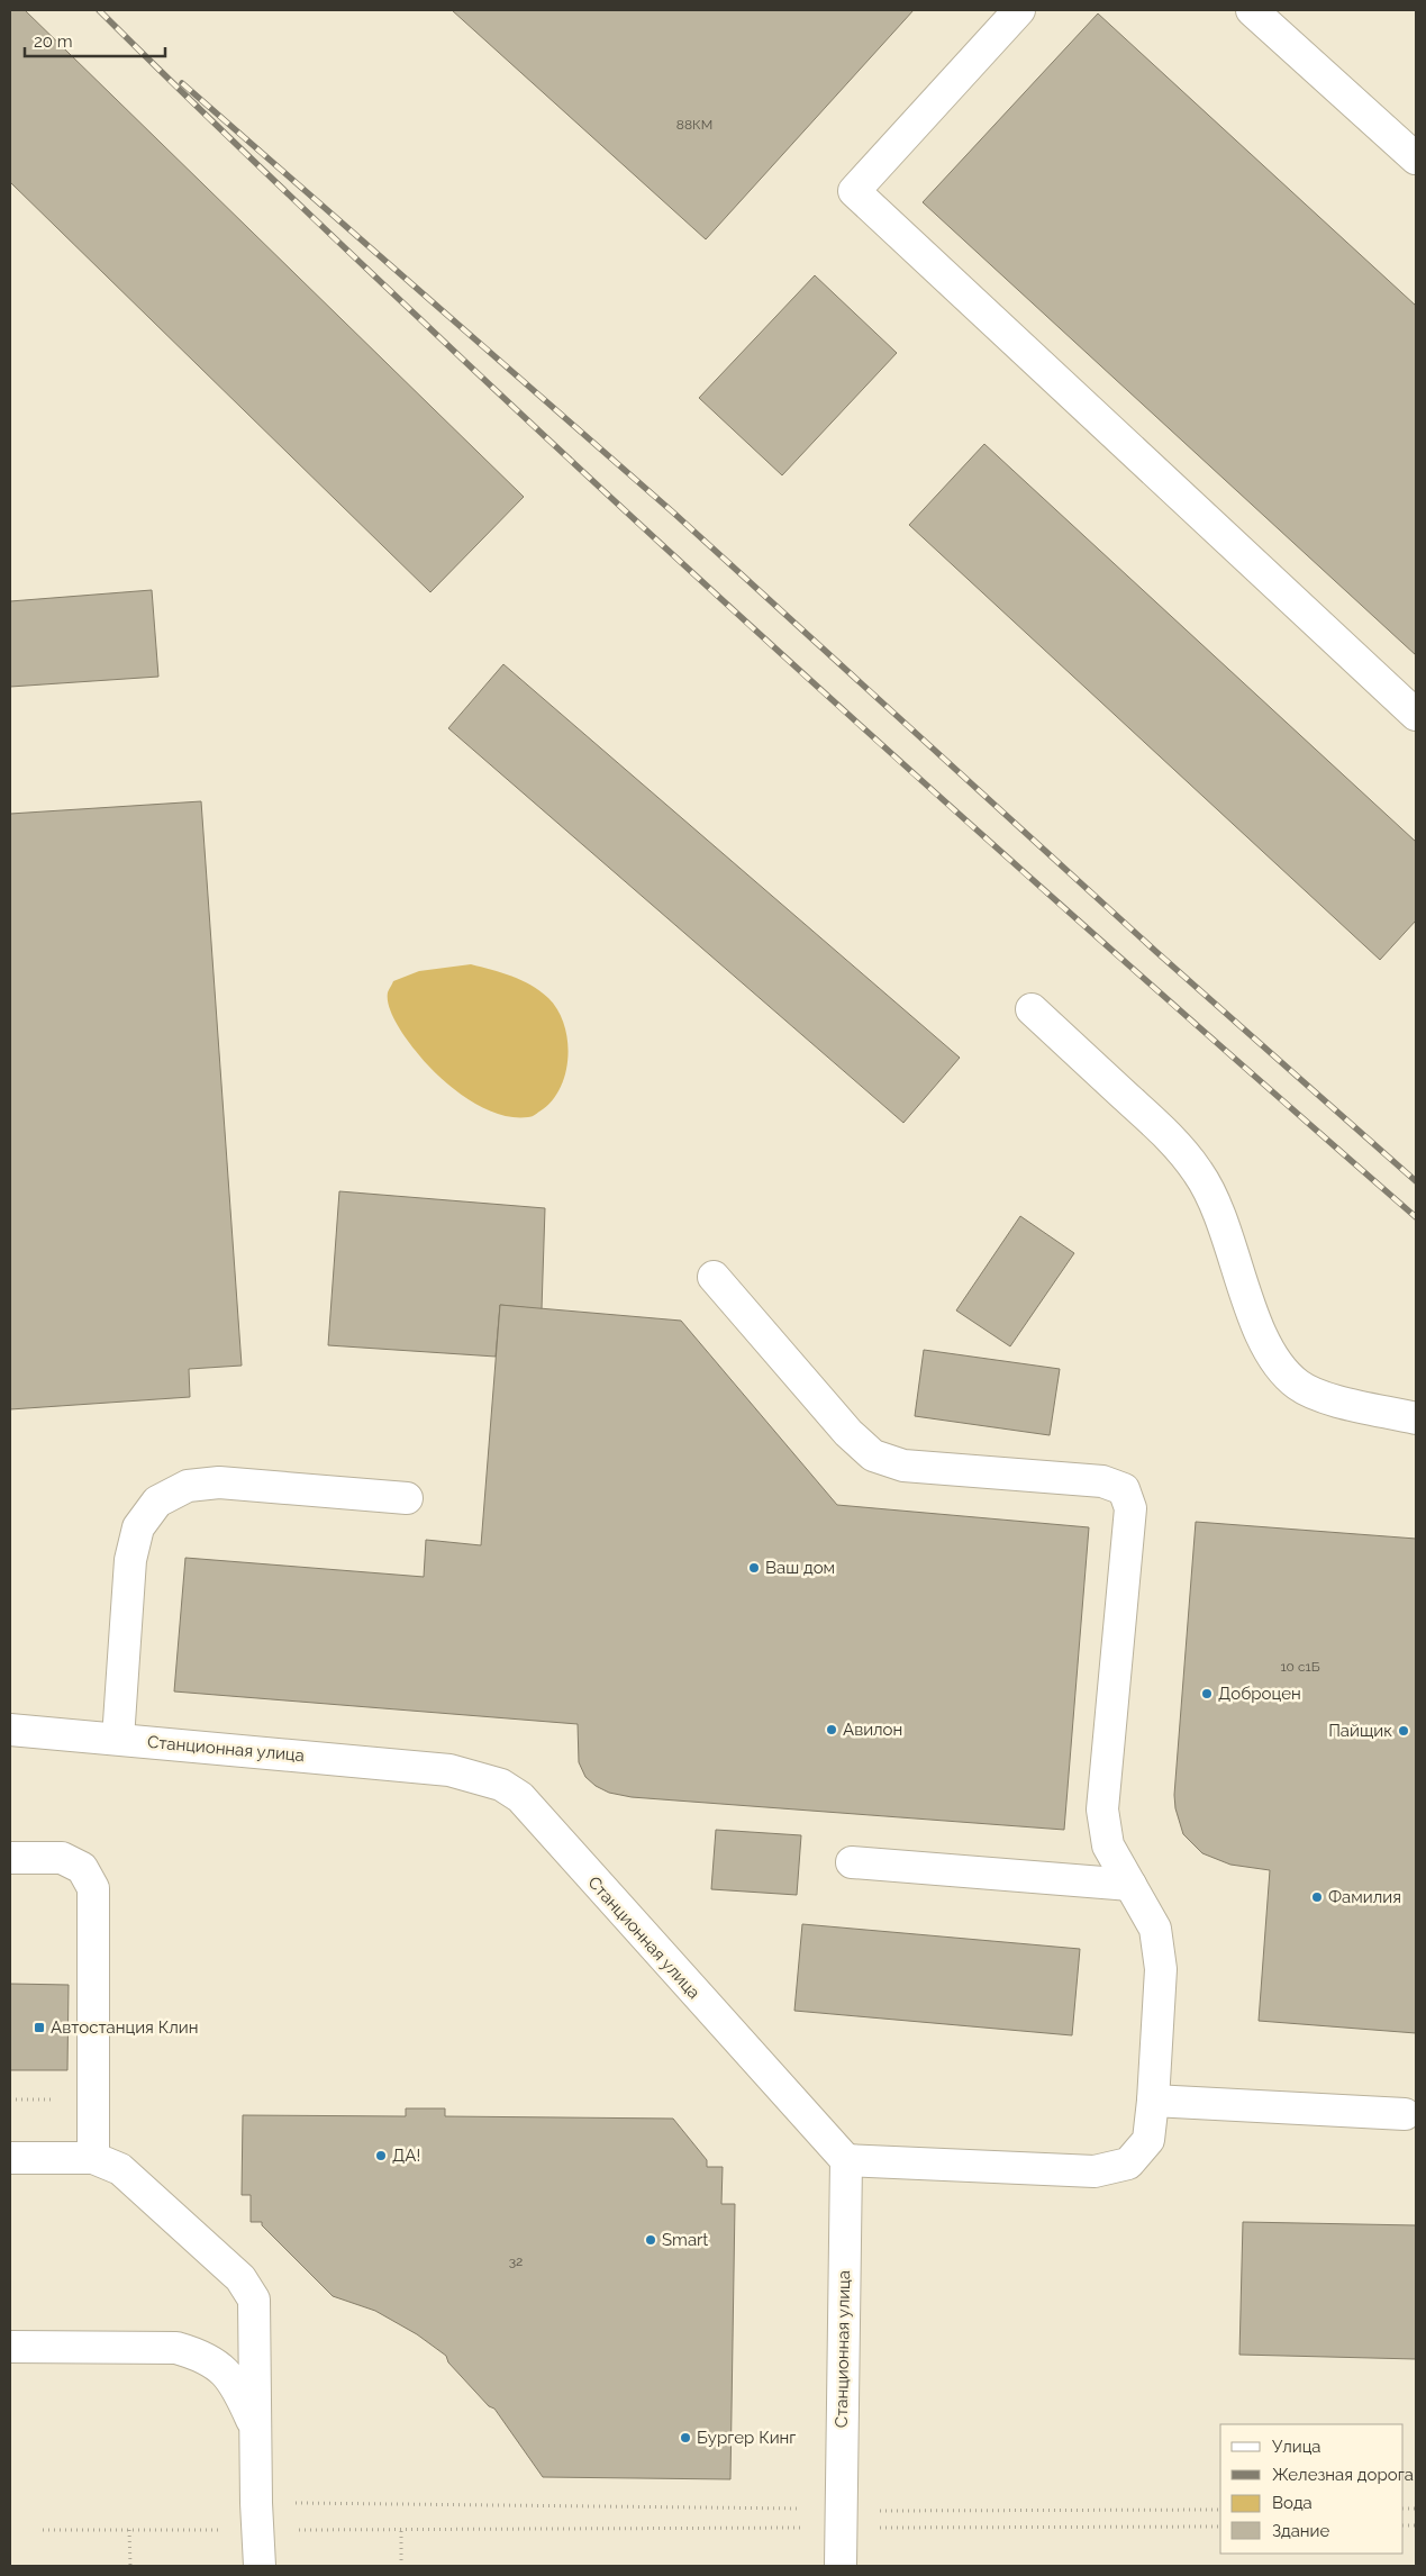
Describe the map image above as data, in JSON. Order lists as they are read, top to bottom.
{
  "streets": {
    "street": ["Станционная улица"]
  },
  "places": {
    "other": [
      "Ваш дом",
      "Доброцен",
      "Авилон",
      "Пайщик",
      "Фамилия",
      "ДА!",
      "Smart",
      "Бургер Кинг"
    ],
    "transit": ["Автостанция Клин"]
  },
  "house_numbers": ["88КМ", "10 с1Б", "32"],
  "legend": [
    "Улица",
    "Железная дорога",
    "Вода",
    "Здание"
  ],
  "scale_bar": "20 m"
}
